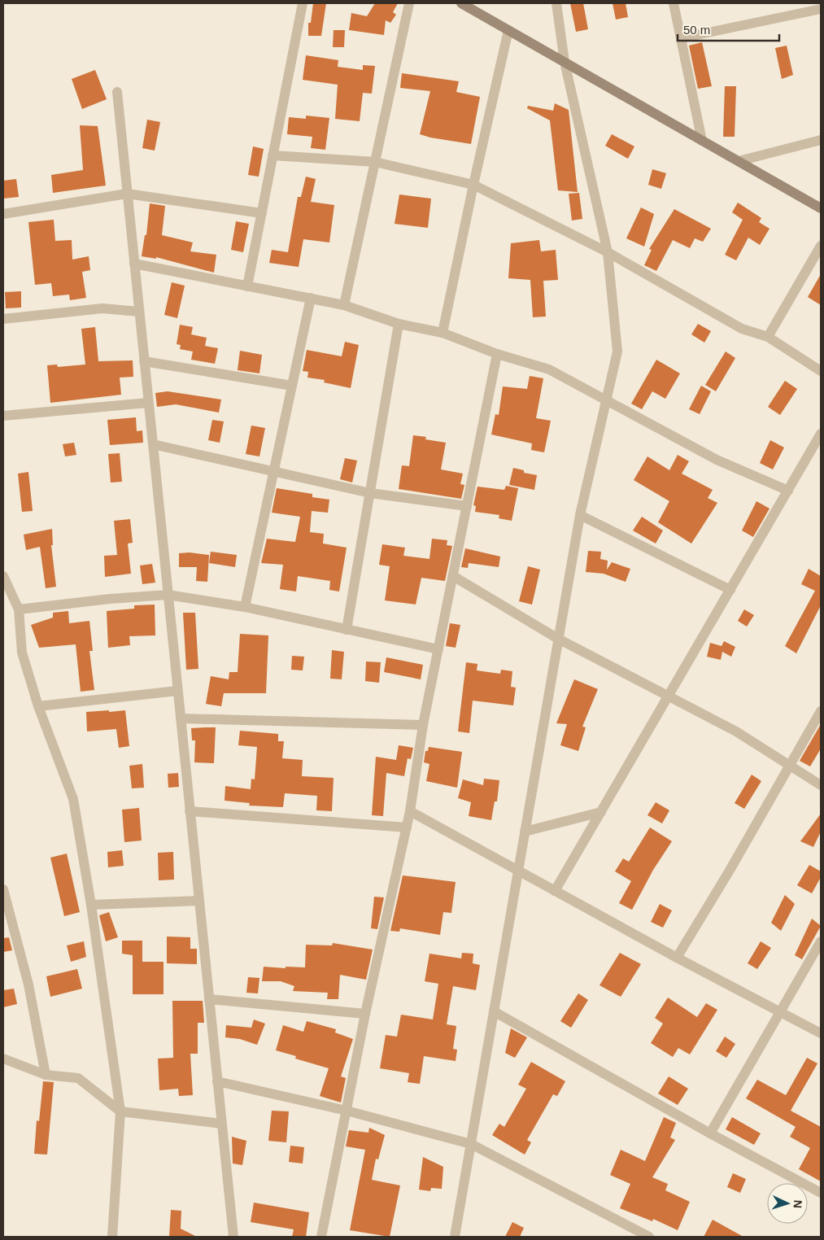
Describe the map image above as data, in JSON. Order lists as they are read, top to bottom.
{
  "scale_bar": "50 m",
  "north": "right"
}
